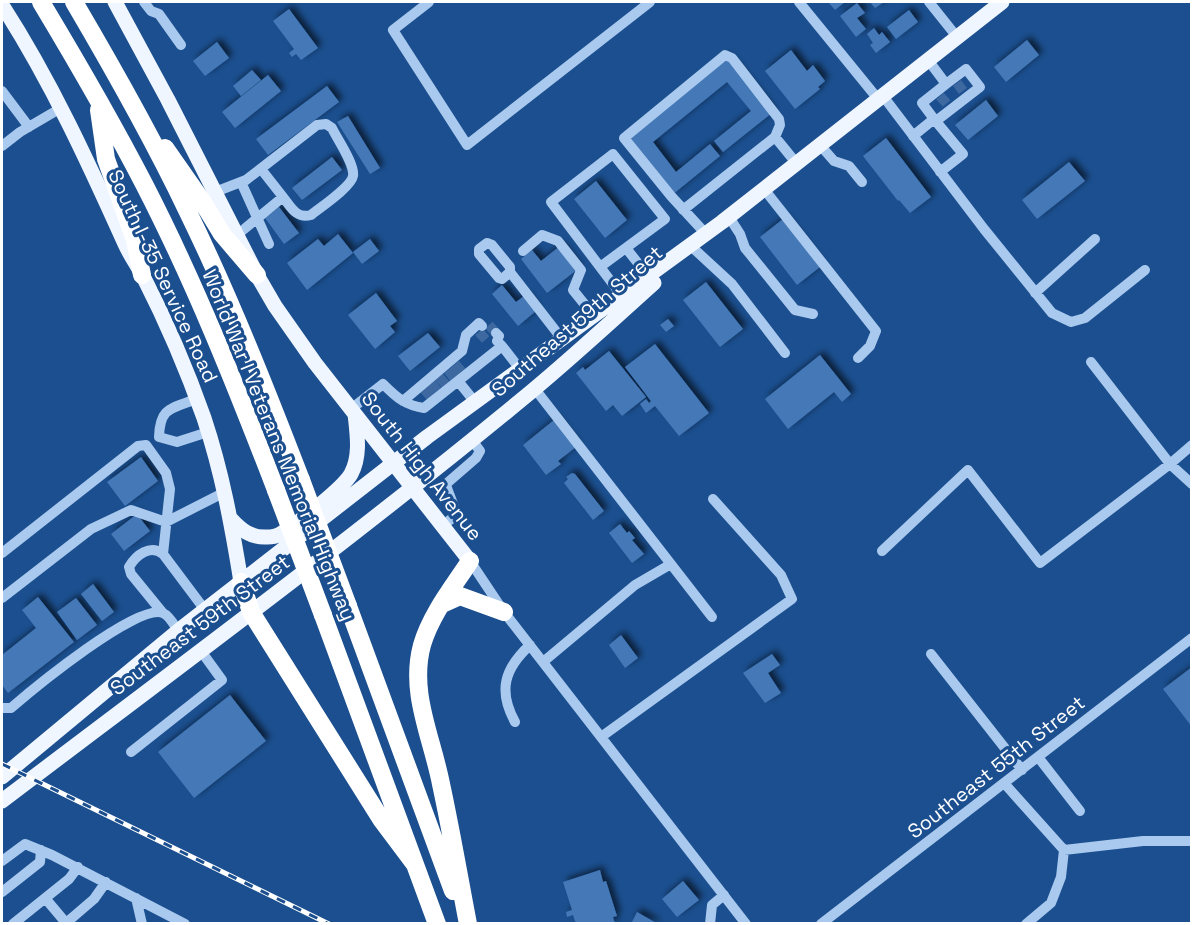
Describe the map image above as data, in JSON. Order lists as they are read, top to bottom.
{
  "streets": {
    "highway": ["World War I Veterans Memorial Highway"],
    "main road": ["South I-35 Service Road", "Southeast 59th Street", "South High Avenue"],
    "street": ["Southeast 55th Street"]
  },
  "crossings": [
    ["South I-35 Service Road", "Southeast 59th Street"],
    ["Southeast 59th Street", "South High Avenue"]
  ]
}
